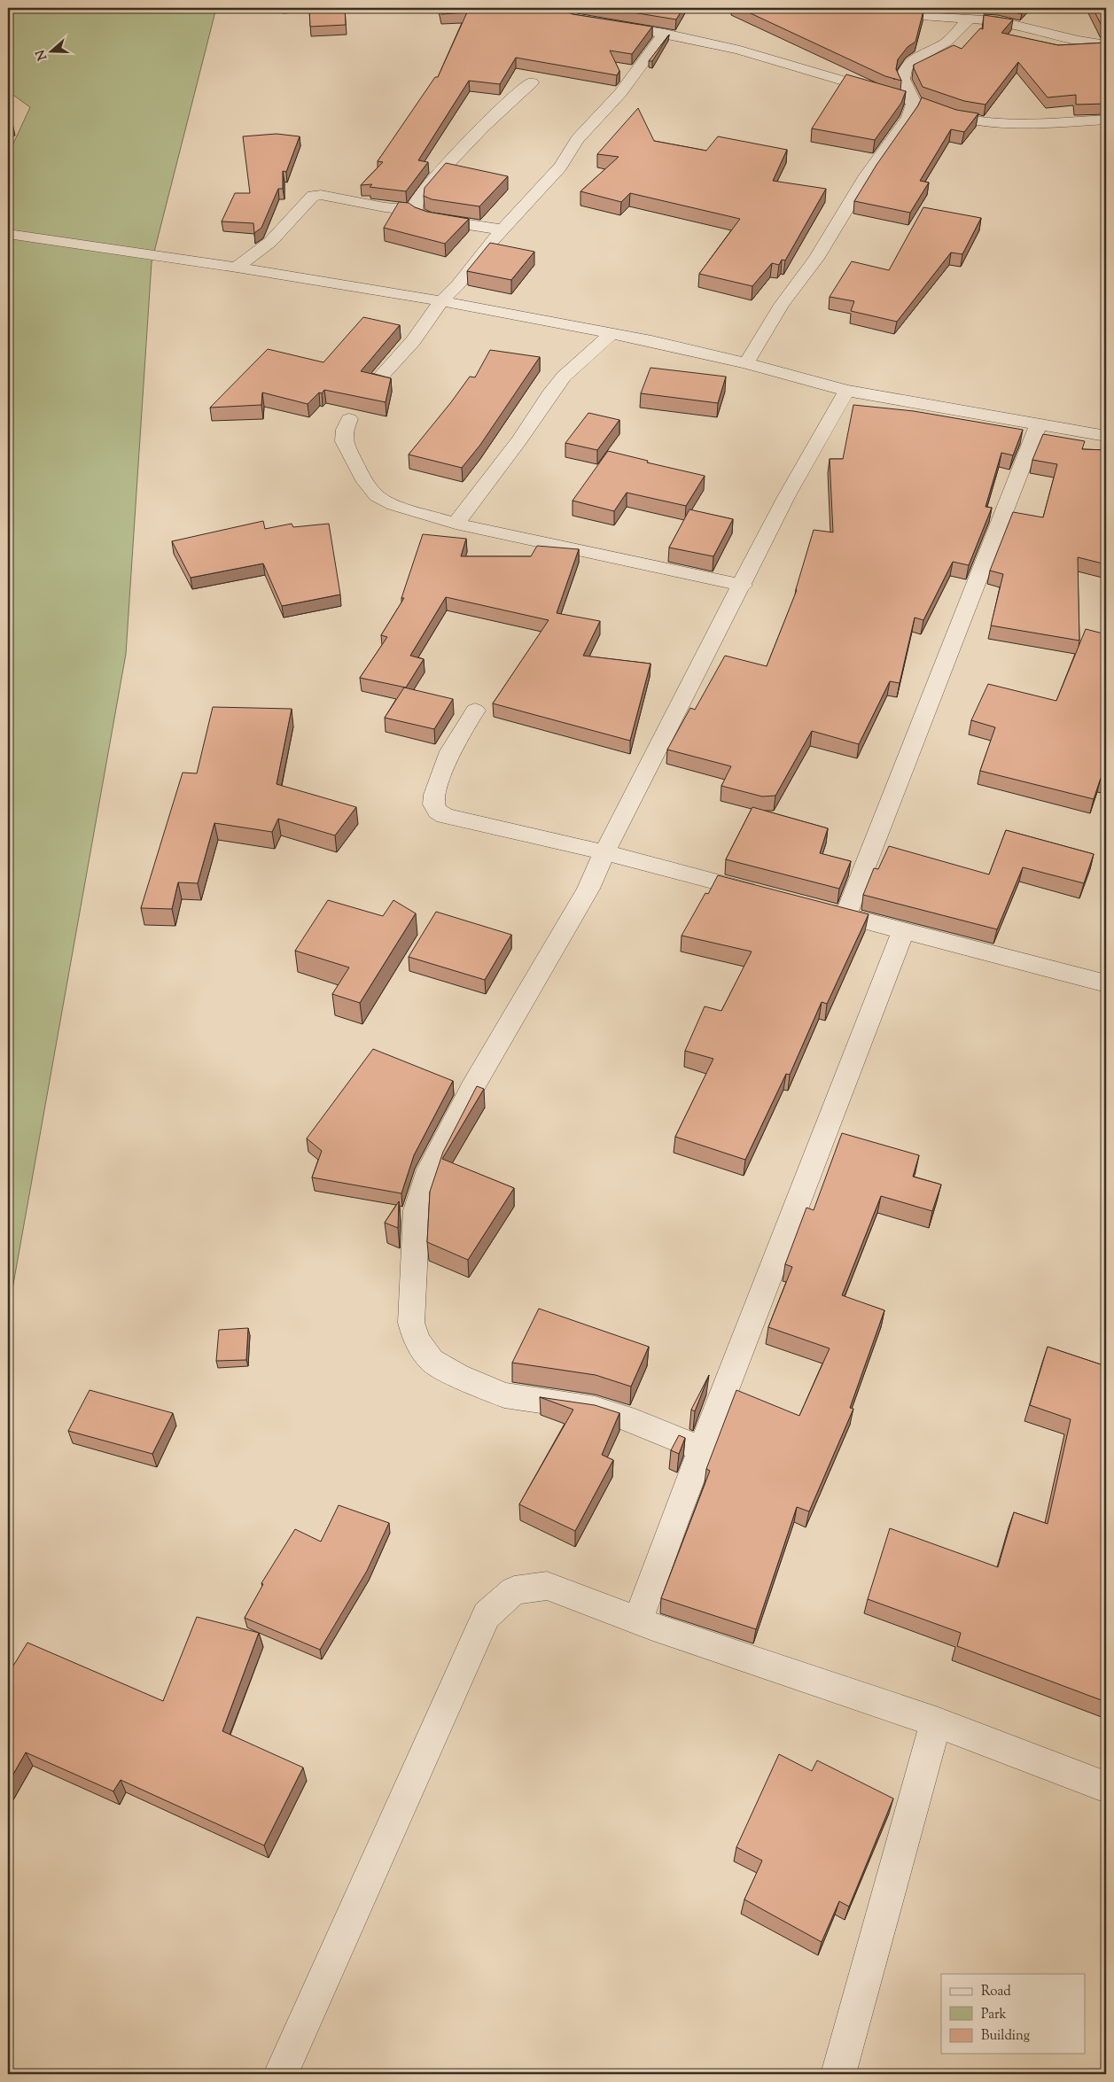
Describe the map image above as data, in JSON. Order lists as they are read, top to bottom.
{
  "legend": ["Road", "Park", "Building"],
  "north": "left"
}
